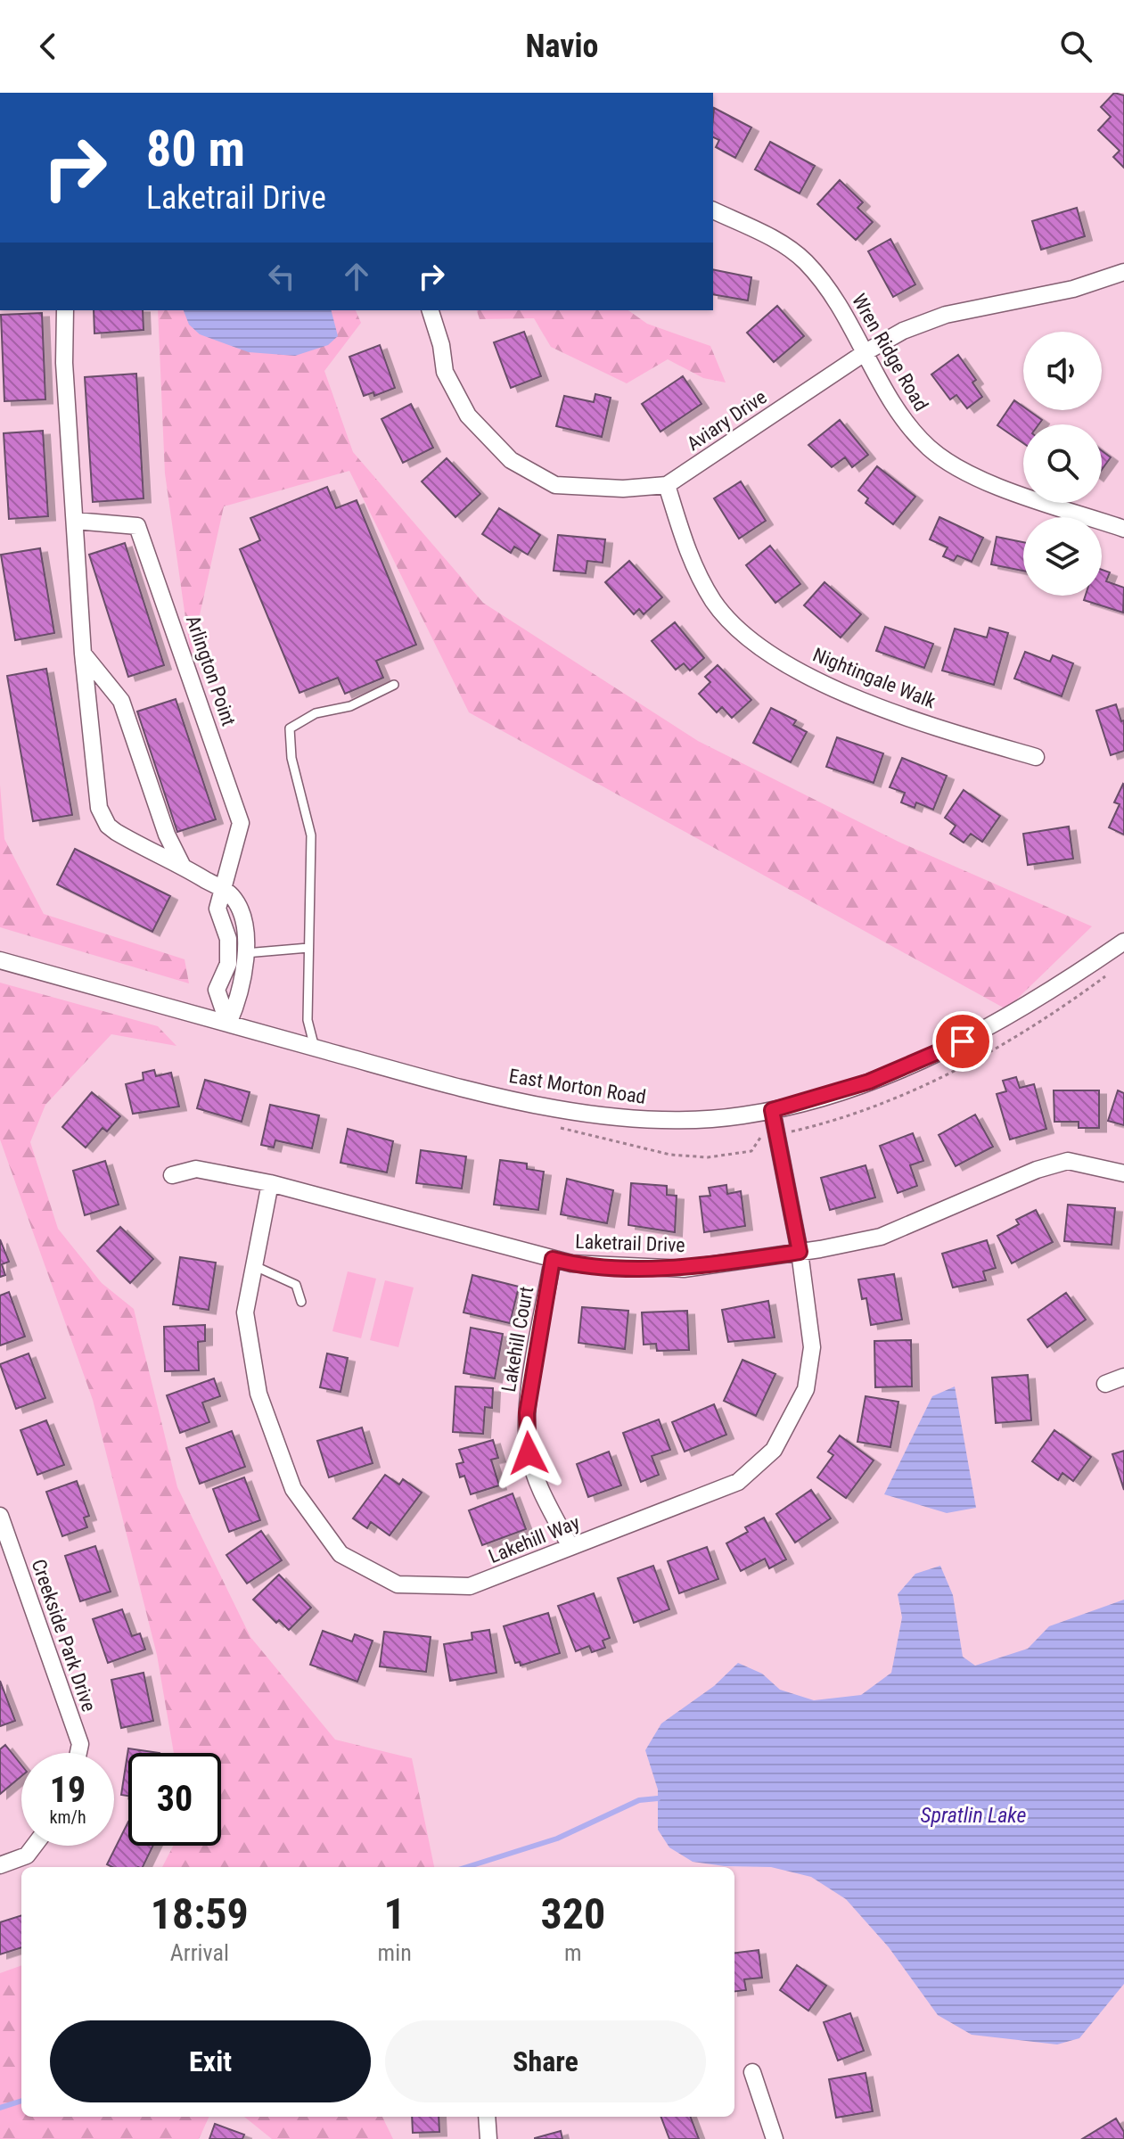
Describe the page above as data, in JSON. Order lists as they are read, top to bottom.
{
  "streets": {
    "street": [
      "Wren Ridge Road",
      "Aviary Drive",
      "Arlington Point",
      "Nightingale Walk",
      "East Morton Road",
      "Laketrail Drive",
      "Lakehill Court",
      "Lakehill Way",
      "Creekside Park Drive"
    ]
  },
  "crossings": [
    ["Wren Ridge Road", "Aviary Drive"],
    ["Aviary Drive", "Nightingale Walk"],
    ["Arlington Point", "East Morton Road"],
    ["East Morton Road", "Lakehill Way"],
    ["Laketrail Drive", "Lakehill Court"],
    ["Laketrail Drive", "Lakehill Way"],
    ["Lakehill Court", "Lakehill Way"]
  ],
  "water": ["Spratlin Lake"],
  "page": {
    "header": "Navio",
    "turn": ["80 m", "Laketrail Drive"],
    "speed": "19 km/h",
    "limit": "30",
    "eta": [
      "18:59",
      "Arrival",
      "1",
      "min",
      "320",
      "m"
    ],
    "buttons": ["Exit", "Share"]
  }
}
